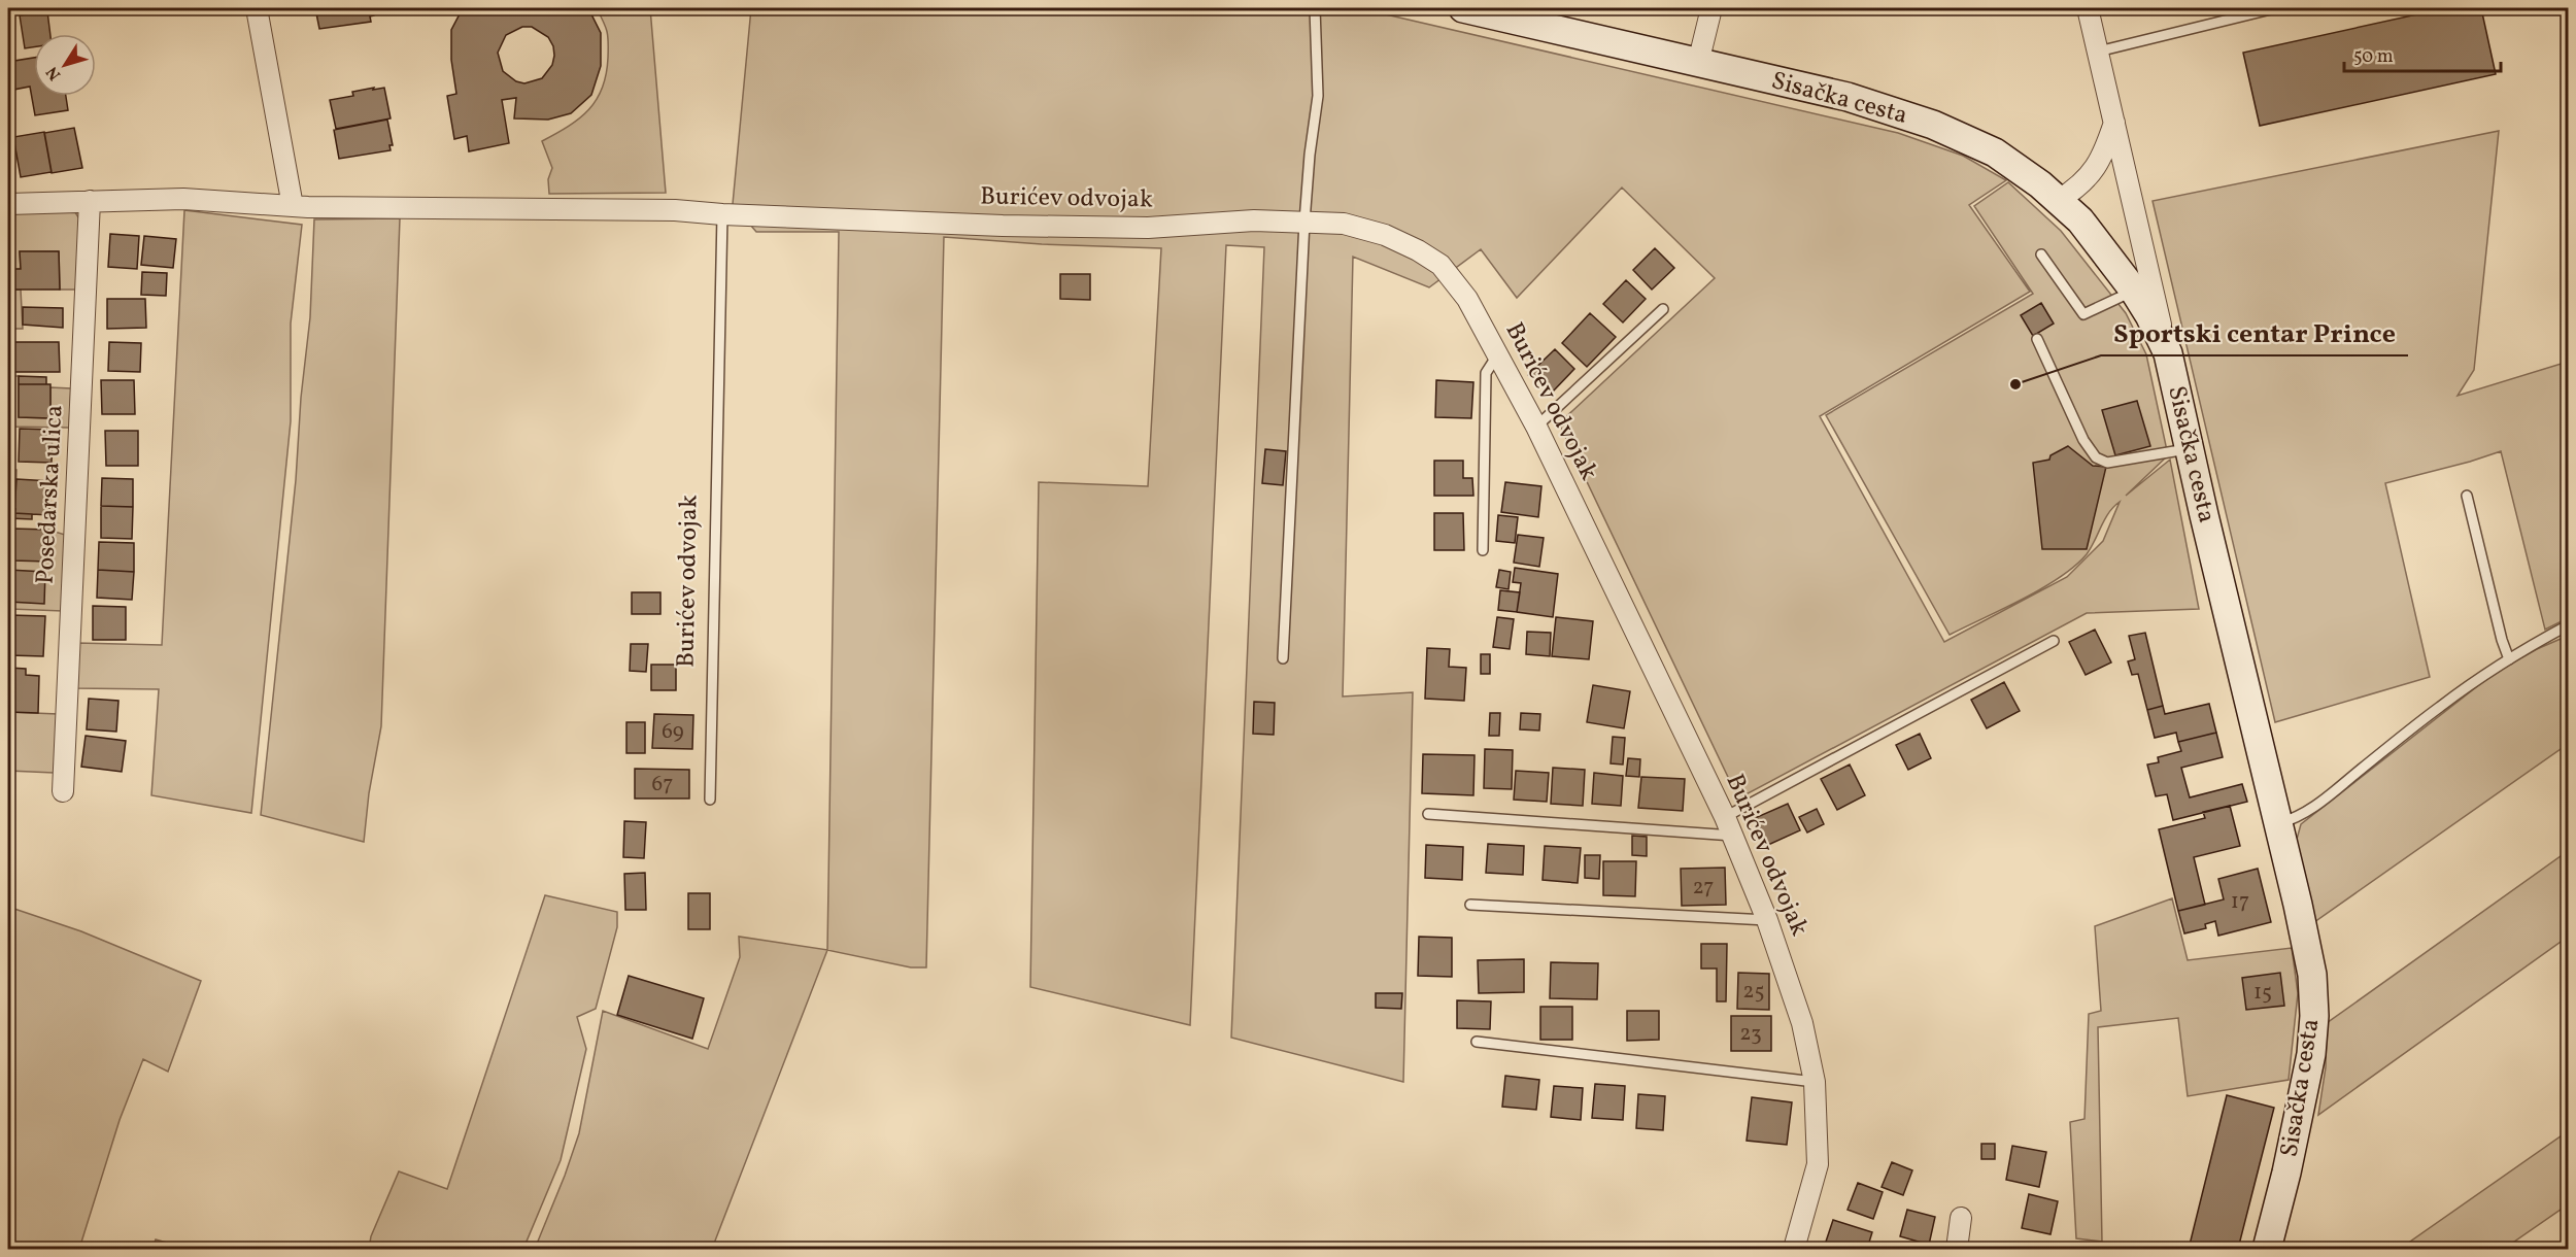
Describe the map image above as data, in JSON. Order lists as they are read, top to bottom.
{
  "streets": {
    "main road": ["Sisačka cesta"],
    "street": ["Burićev odvojak", "Posedarska ulica"]
  },
  "places": ["Sportski centar Prince"],
  "house_numbers": [
    "69",
    "67",
    "27",
    "17",
    "25",
    "15",
    "23"
  ],
  "scale_bar": "50 m",
  "north": "bottom left"
}
